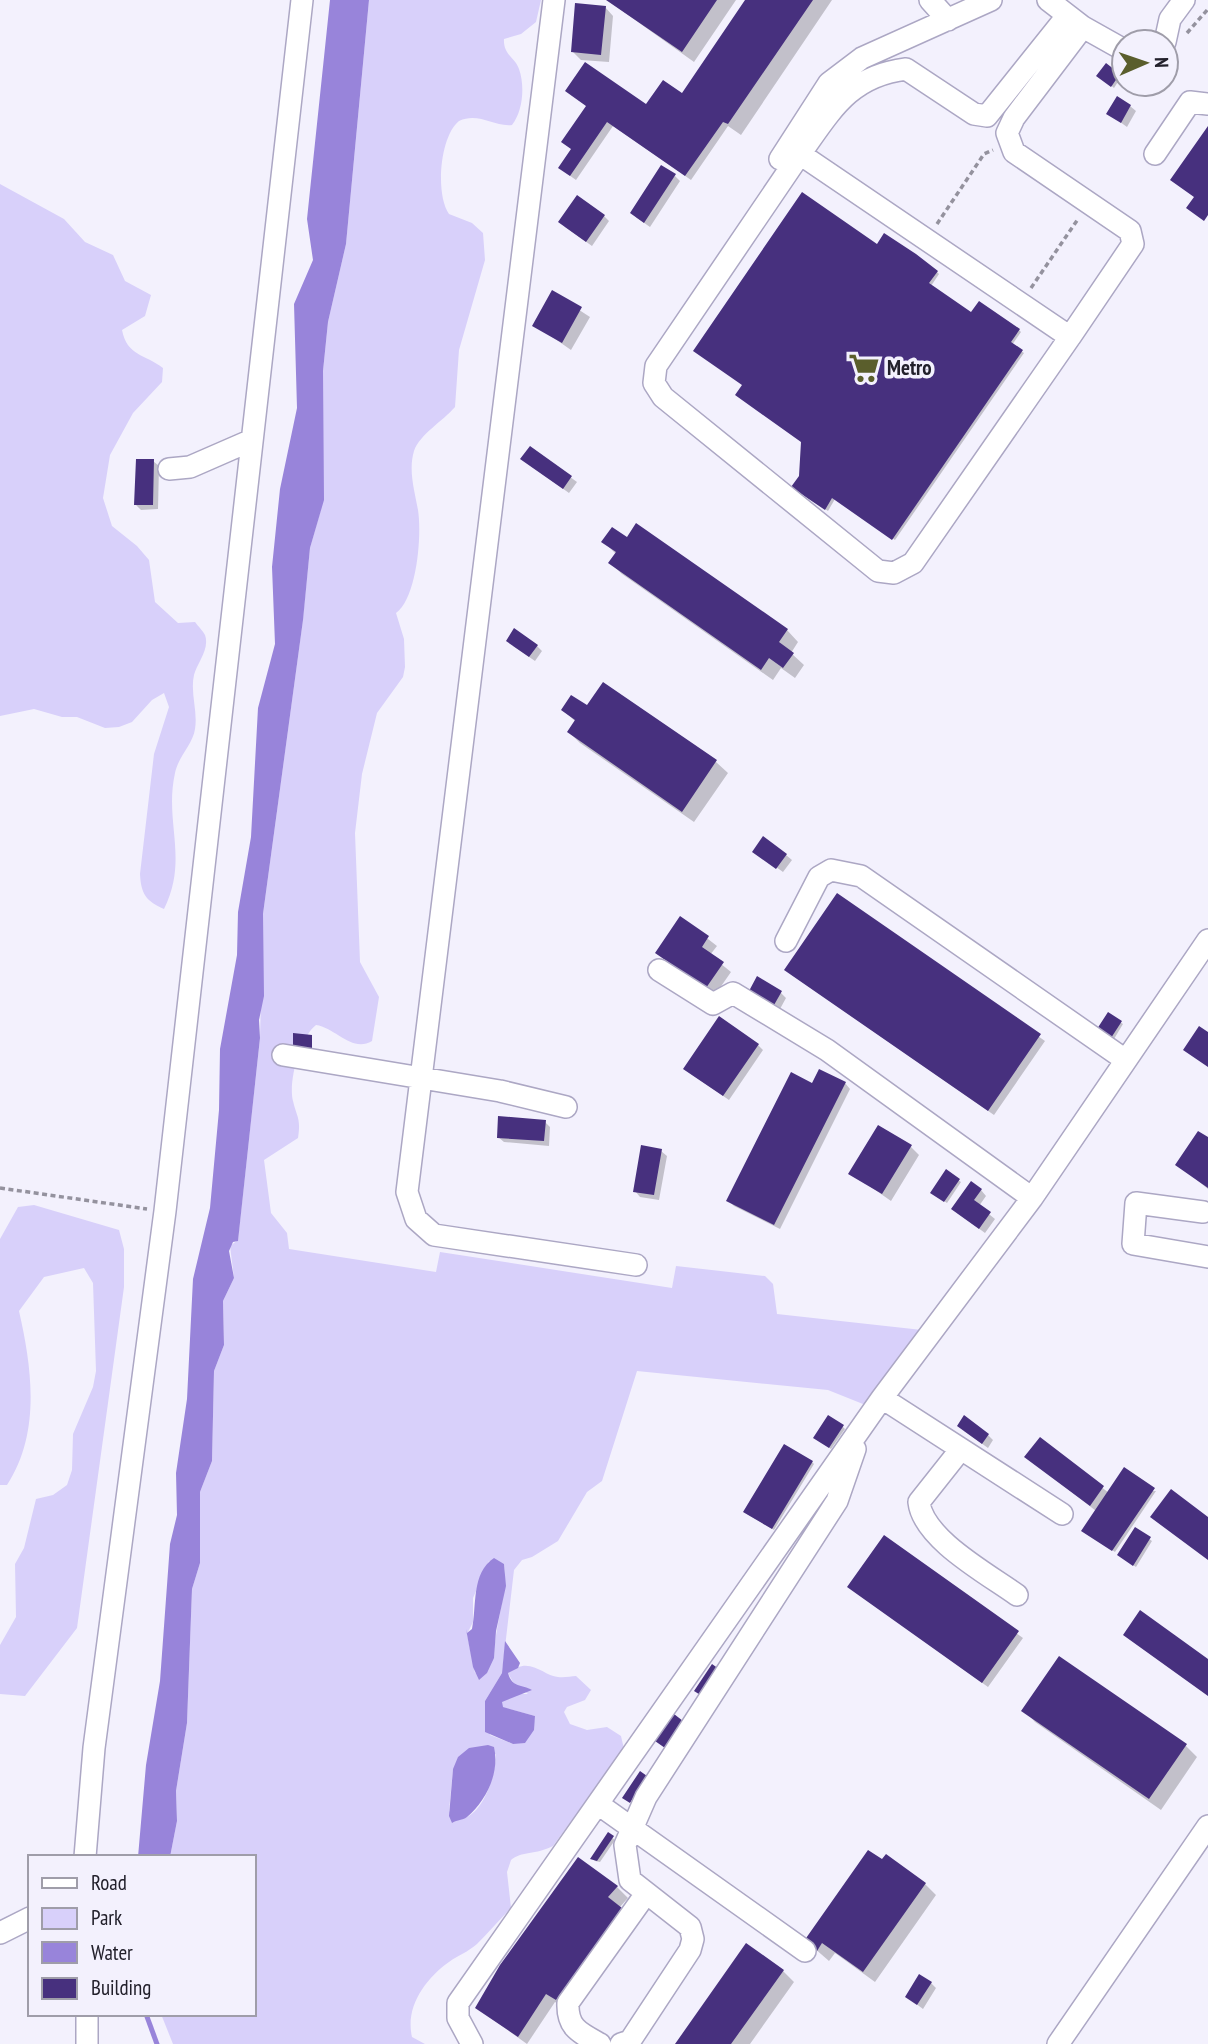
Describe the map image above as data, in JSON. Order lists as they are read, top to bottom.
{
  "places": {
    "supermarket": ["Metro"]
  },
  "legend": [
    "Road",
    "Park",
    "Water",
    "Building"
  ],
  "north": "right"
}
